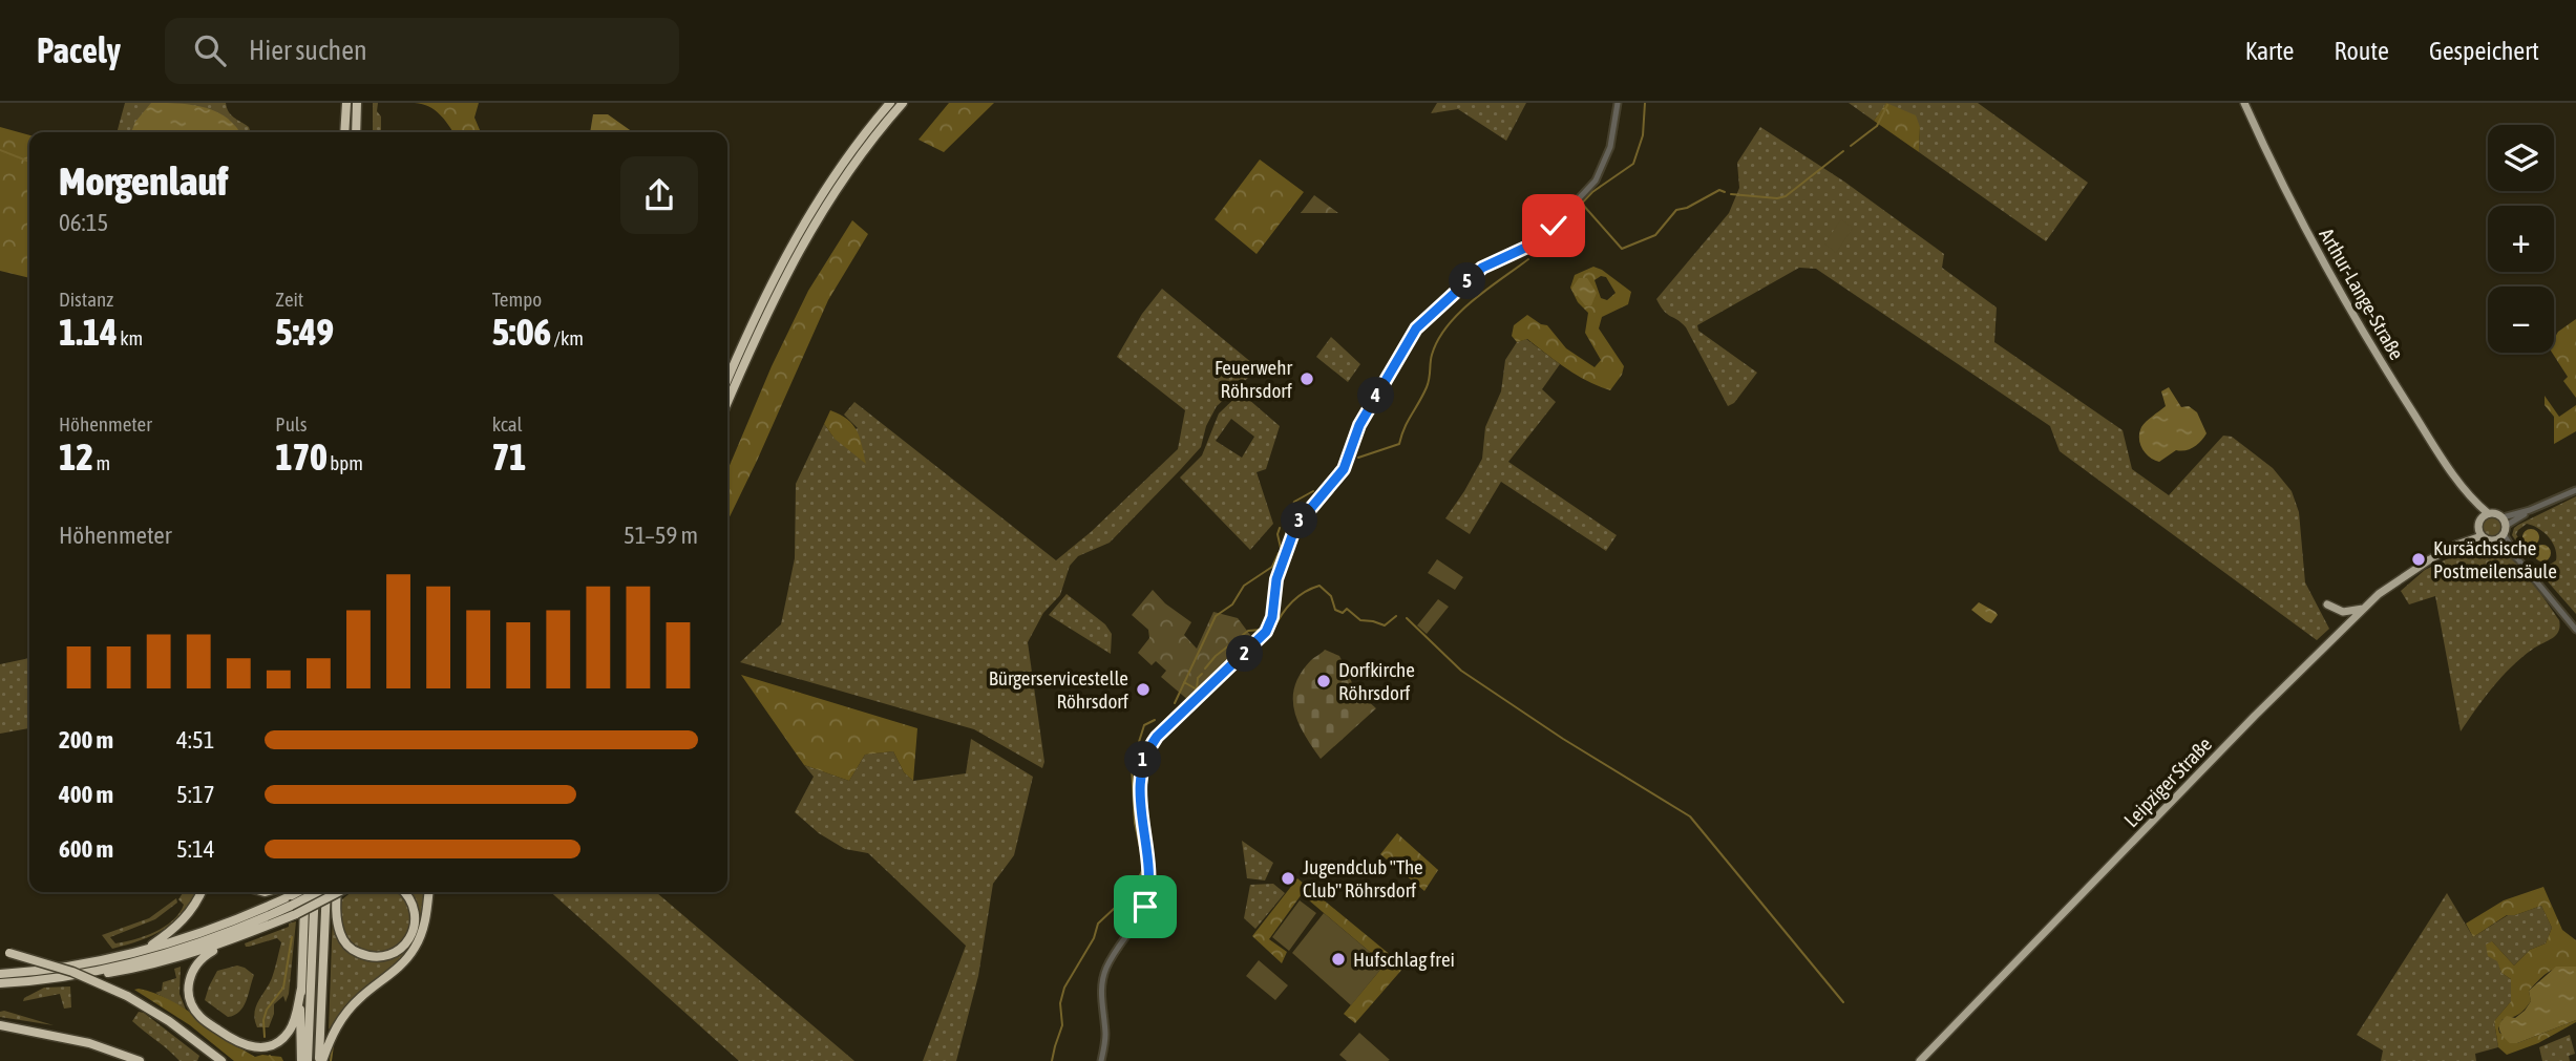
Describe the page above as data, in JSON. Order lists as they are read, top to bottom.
{
  "streets": {
    "main road": ["Arthur-Lange-Straße", "Leipziger Straße"]
  },
  "crossings": [
    ["Arthur-Lange-Straße", "Leipziger Straße"]
  ],
  "places": [
    "Feuerwehr Röhrsdorf",
    "Kursächsische Postmeilensäule",
    "Dorfkirche Röhrsdorf",
    "Bürgerservicestelle Röhrsdorf",
    "Jugendclub \"The Club\" Röhrsdorf",
    "Hufschlag frei"
  ],
  "page": {
    "header": "Pacely",
    "search": "Hier suchen",
    "nav": ["Karte", "Route", "Gespeichert"],
    "map_buttons": ["+", "−"],
    "heading": ["Morgenlauf", "06:15"],
    "stats": [
      ["Distanz", "1.14 km"],
      ["Zeit", "5:49"],
      ["Tempo", "5:06 /km"],
      ["Höhenmeter", "12 m"],
      ["Puls", "170 bpm"],
      ["kcal", "71"]
    ],
    "pins": [
      "5",
      "4",
      "3",
      "2",
      "1"
    ],
    "chart": ["Höhenmeter", "51–59 m"],
    "list": [
      {
        "name": "200 m",
        "note": "4:51"
      },
      {
        "name": "400 m",
        "note": "5:17"
      },
      {
        "name": "600 m",
        "note": "5:14"
      }
    ]
  }
}
